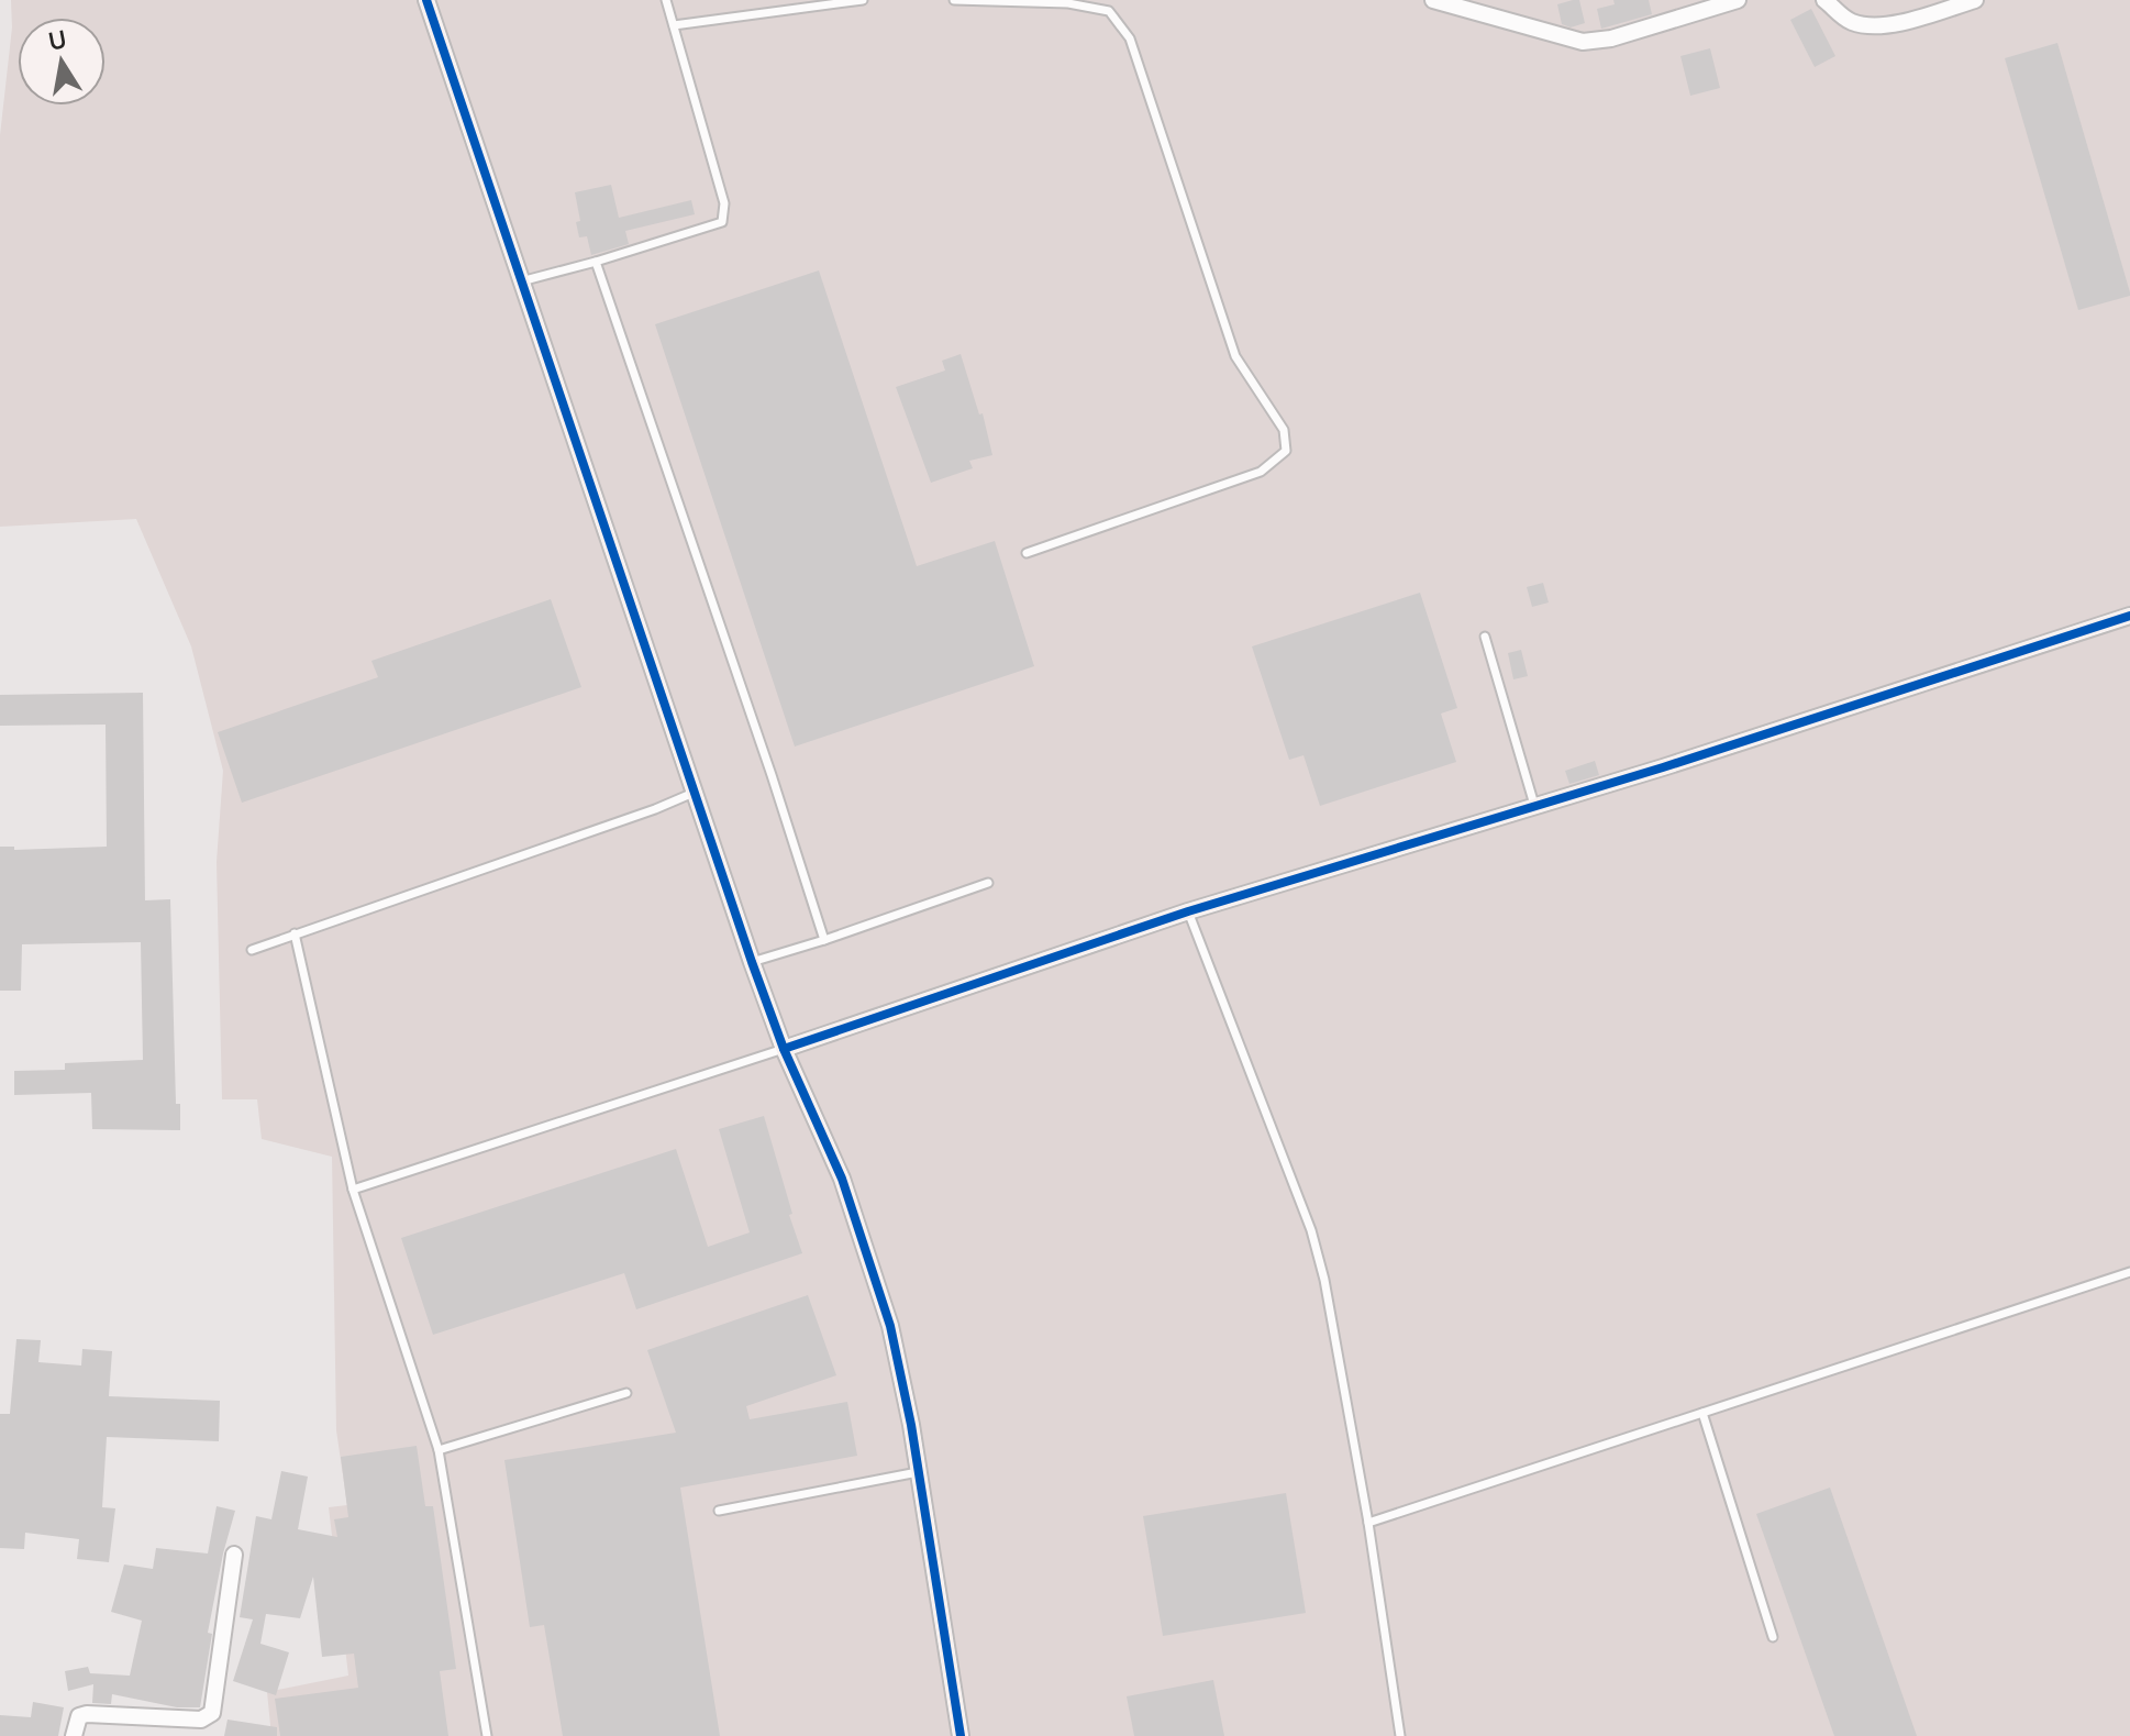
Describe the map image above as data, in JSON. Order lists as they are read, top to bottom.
{
  "north": "top"
}
